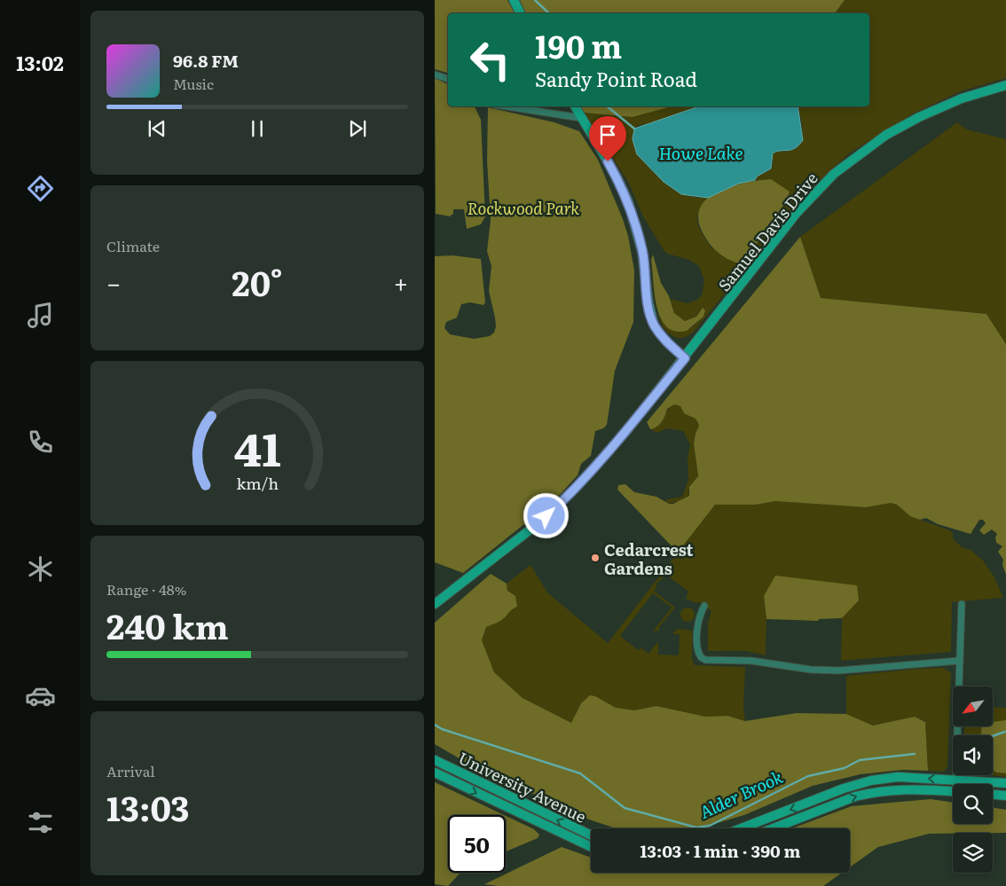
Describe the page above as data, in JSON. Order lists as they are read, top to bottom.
{
  "streets": {
    "main road": ["Samuel Davis Drive", "University Avenue"]
  },
  "water": ["Howe Lake", "Alder Brook"],
  "parks": ["Rockwood Park"],
  "places": ["Cedarcrest Gardens"],
  "north": "bottom left",
  "page": {
    "tabs": "13:02",
    "turn": ["190 m", "Sandy Point Road"],
    "song": ["96.8 FM", "Music"],
    "tile": [
      "Climate",
      ["Range · 48%", "240 km"],
      ["Arrival", "13:03"]
    ],
    "heat": ["−", "20°", "+"],
    "limit": "50",
    "trip": "13:03 · 1 min · 390 m",
    "gauge": ["41", "km/h"]
  }
}
